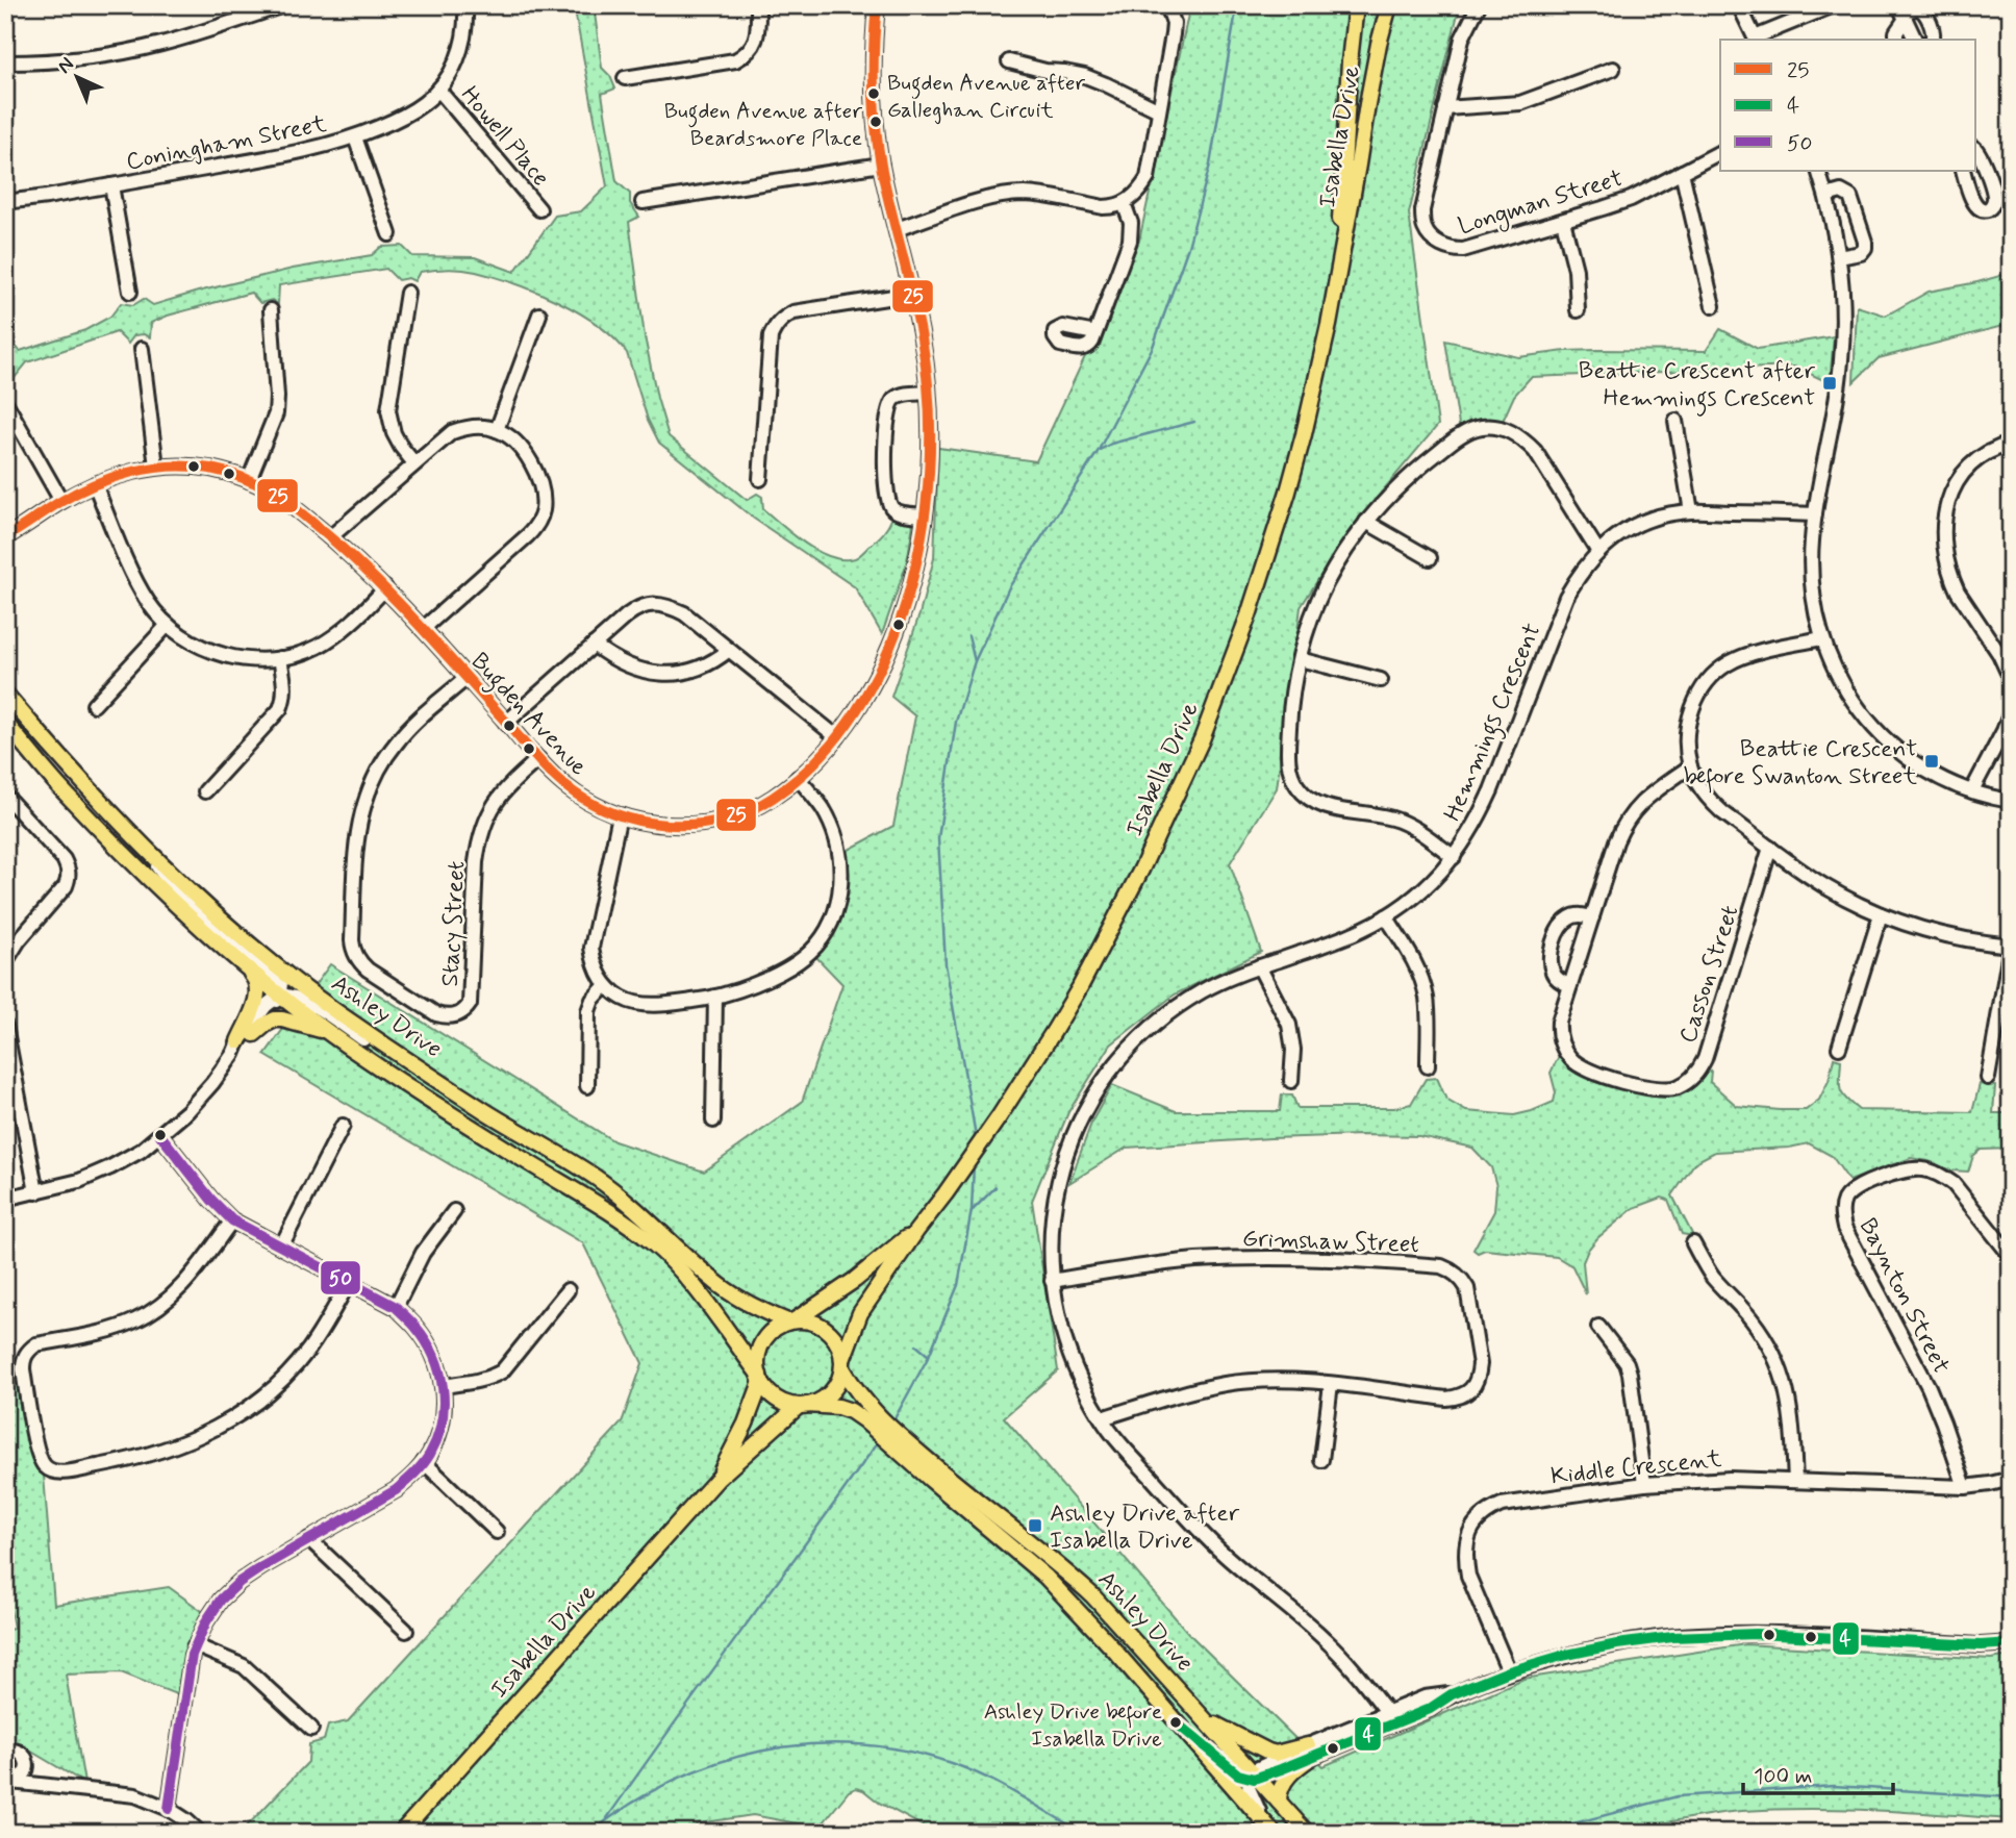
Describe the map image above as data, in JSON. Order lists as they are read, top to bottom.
{
  "streets": {
    "main road": ["Isabella Drive", "Ashley Drive"],
    "street": [
      "Howell Place",
      "Coningham Street",
      "Longman Street",
      "Bugden Avenue",
      "Hemmings Crescent",
      "Stacy Street",
      "Casson Street",
      "Grimshaw Street",
      "Baynton Street",
      "Kiddle Crescent"
    ]
  },
  "crossings": [
    ["Howell Place", "Coningham Street"],
    ["Isabella Drive", "Ashley Drive"],
    ["Bugden Avenue", "Stacy Street"],
    ["Hemmings Crescent", "Grimshaw Street"],
    ["Baynton Street", "Kiddle Crescent"]
  ],
  "places": {
    "other": ["Bugden Avenue after Galleghan Circuit", "Bugden Avenue after Beardsmore Place", "Ashley Drive before Isabella Drive"],
    "transit": ["Beattie Crescent after Hemmings Crescent", "Beattie Crescent before Swanton Street", "Ashley Drive after Isabella Drive"]
  },
  "lines": ["transit line 25", "transit line 50", "transit line 4"],
  "legend": ["25", "4", "50"],
  "scale_bar": "100 m",
  "north": "top left"
}
